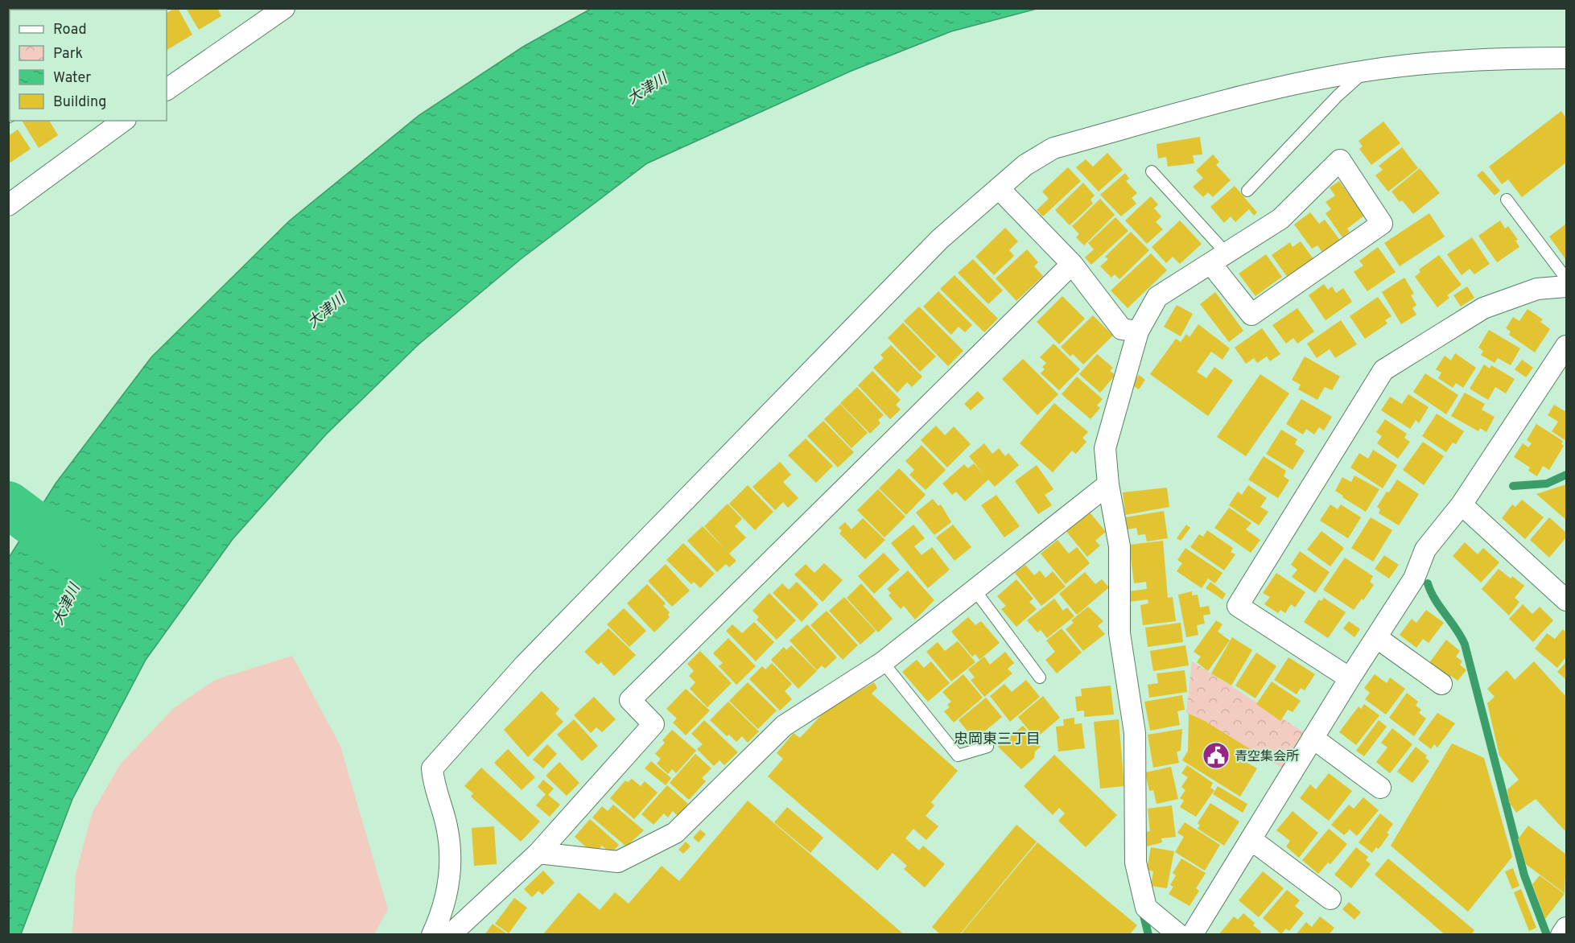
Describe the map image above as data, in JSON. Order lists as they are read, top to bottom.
{
  "districts": ["忠岡東三丁目"],
  "water": ["大津川"],
  "places": {
    "public building": ["青空集会所"]
  },
  "legend": [
    "Road",
    "Park",
    "Water",
    "Building"
  ]
}
